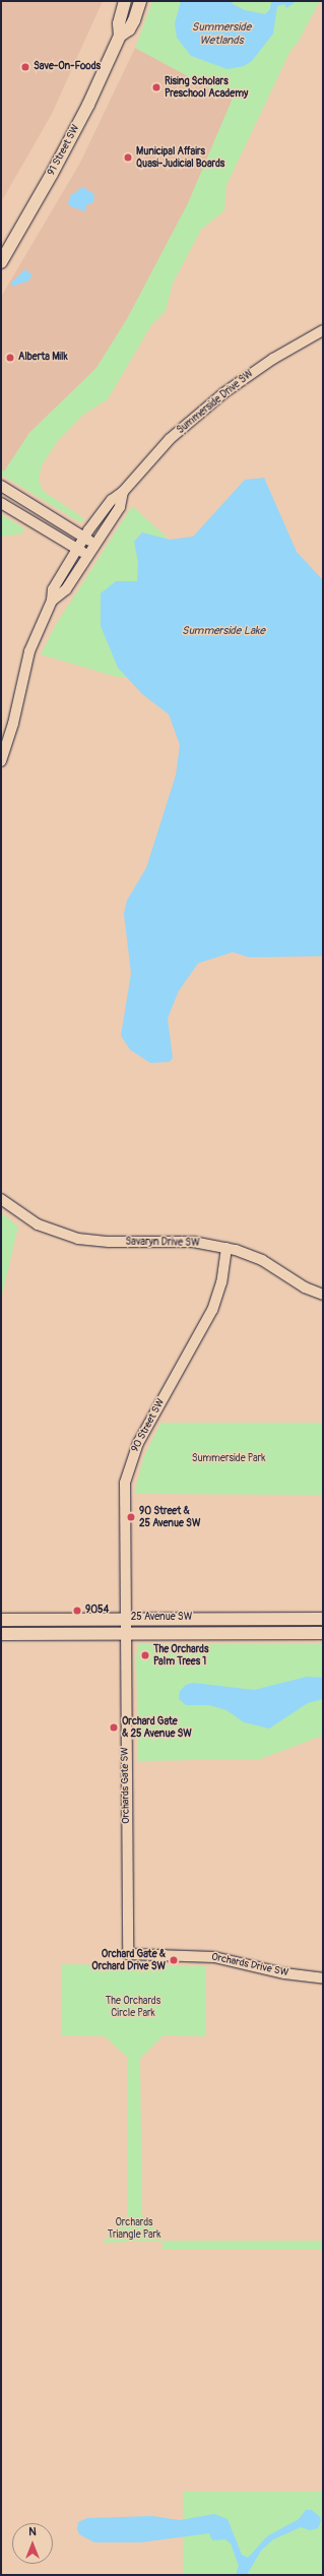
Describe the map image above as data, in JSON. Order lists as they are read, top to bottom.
{
  "streets": {
    "main road": ["91 Street SW", "25 Avenue SW"],
    "street": [
      "Summerside Drive SW",
      "Savaryn Drive SW",
      "90 Street SW",
      "Orchards Gate SW",
      "Orchards Drive SW"
    ]
  },
  "crossings": [
    ["Savaryn Drive SW", "90 Street SW"],
    ["90 Street SW", "25 Avenue SW"],
    ["90 Street SW", "Orchards Gate SW"],
    ["25 Avenue SW", "Orchards Gate SW"],
    ["Orchards Gate SW", "Orchards Drive SW"]
  ],
  "water": ["Summerside Wetlands", "Summerside Lake"],
  "parks": ["Summerside Park", "The Orchards Circle Park", "Orchards Triangle Park"],
  "places": [
    "Save-On-Foods",
    "Rising Scholars Preschool Academy",
    "Municipal Affairs Quasi-Judicial Boards",
    "Alberta Milk",
    "90 Street & 25 Avenue SW",
    "9054",
    "The Orchards Palm Trees 1",
    "Orchard Gate & 25 Avenue SW",
    "Orchard Gate & Orchard Drive SW"
  ],
  "north": "top"
}
